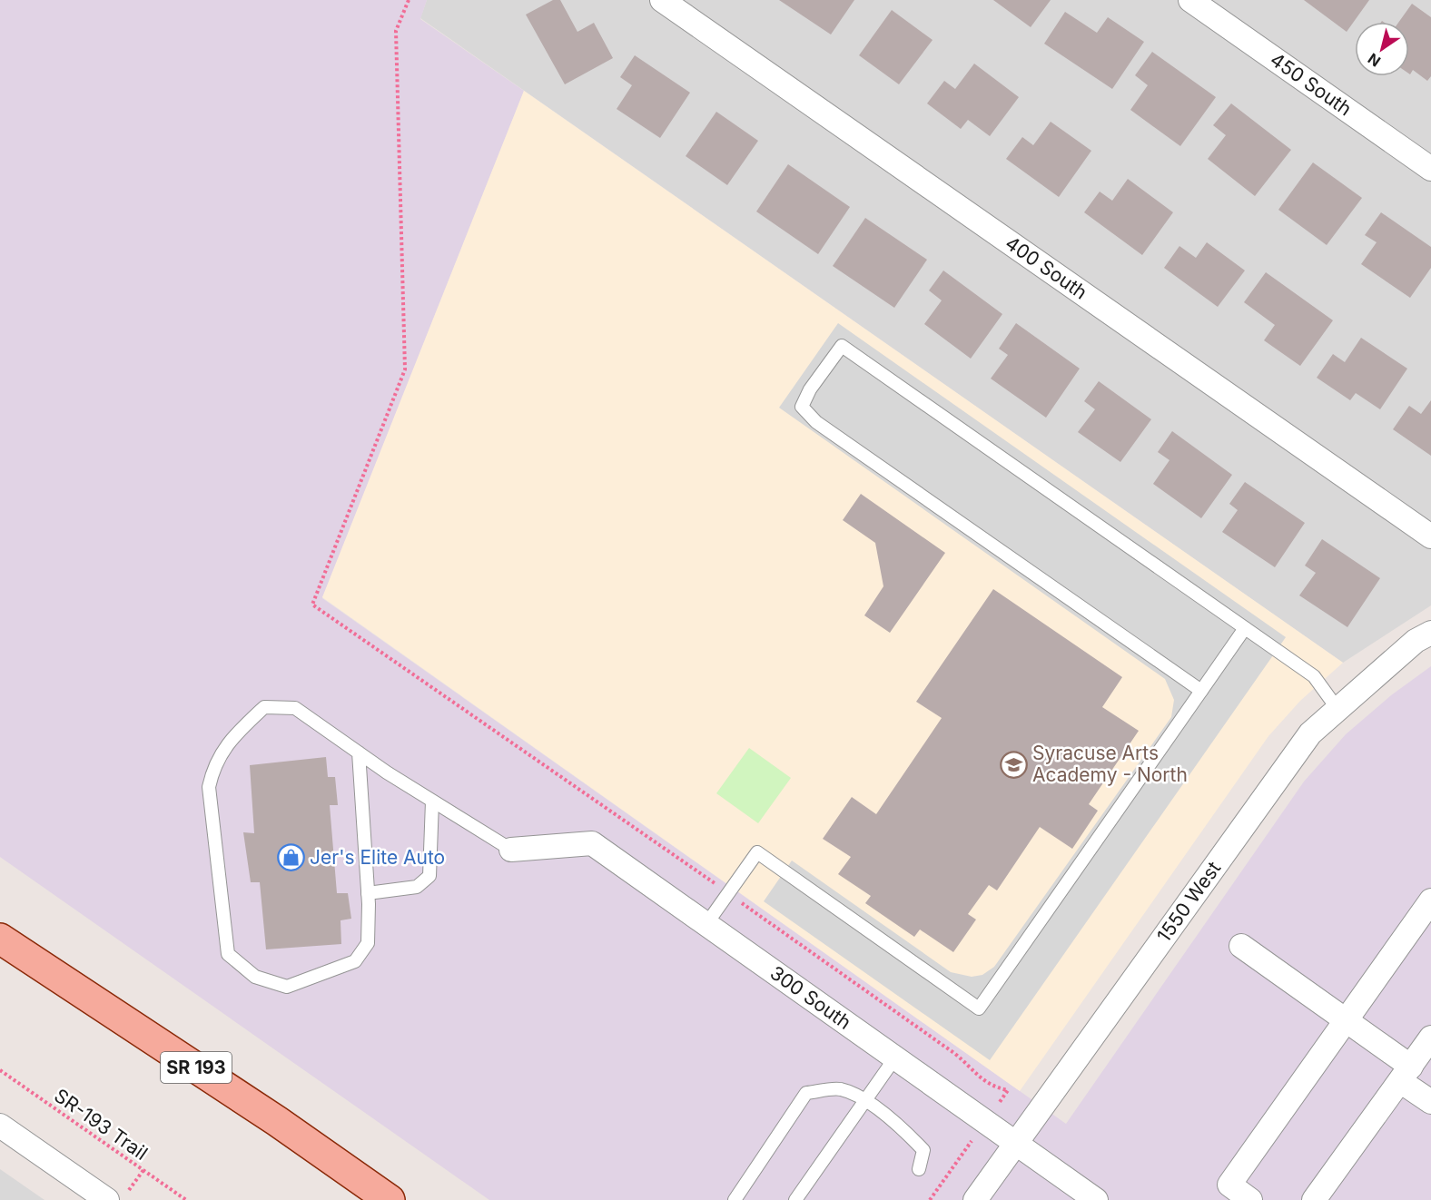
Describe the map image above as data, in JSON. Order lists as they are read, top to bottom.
{
  "streets": {
    "main road": ["SR 193"],
    "street": [
      "450 South",
      "400 South",
      "1550 West",
      "300 South"
    ],
    "path": ["SR-193 Trail"]
  },
  "crossings": [
    ["1550 West", "300 South"]
  ],
  "places": {
    "school or university": ["Syracuse Arts Academy - North"],
    "shop": ["Jer's Elite Auto"]
  },
  "north": "bottom left"
}
